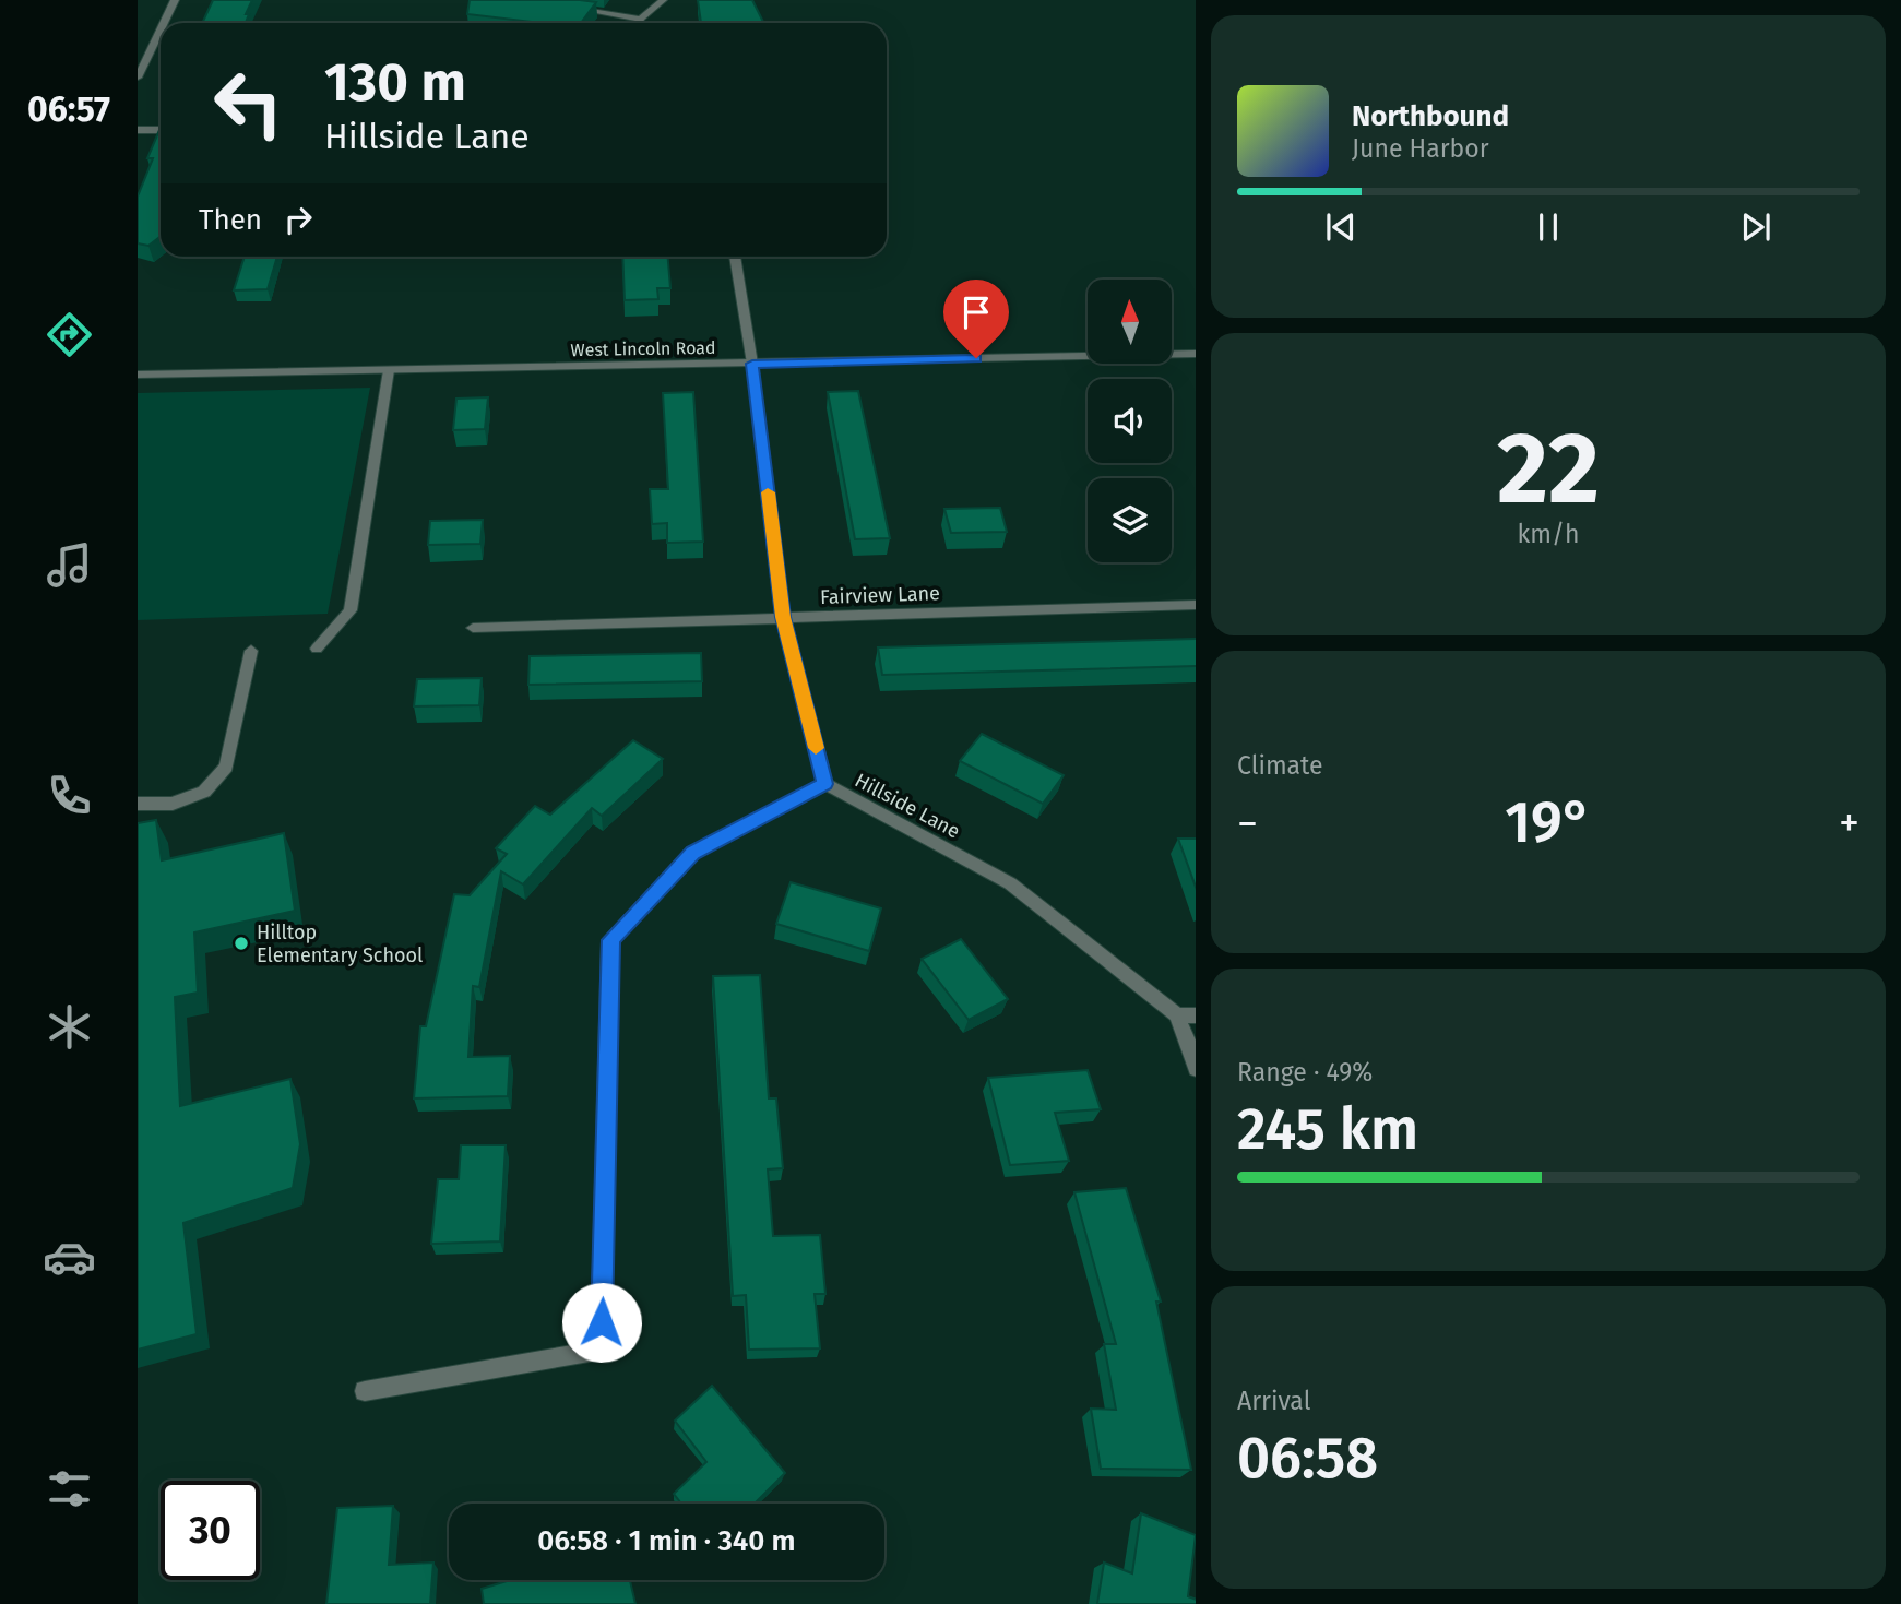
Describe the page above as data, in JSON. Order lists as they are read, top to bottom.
{
  "streets": {
    "street": ["West Lincoln Road", "Fairview Lane", "Hillside Lane"]
  },
  "crossings": [
    ["West Lincoln Road", "Hillside Lane"],
    ["Fairview Lane", "Hillside Lane"]
  ],
  "places": ["Hilltop Elementary School"],
  "north": "top",
  "page": {
    "tabs": "06:57",
    "turn": ["130 m", "Hillside Lane"],
    "song": ["Northbound", "June Harbor"],
    "then": "Then",
    "tile": [
      ["22", "km/h"],
      "Climate",
      ["Range · 49%", "245 km"],
      ["Arrival", "06:58"]
    ],
    "heat": ["−", "19°", "+"],
    "limit": "30",
    "trip": "06:58 · 1 min · 340 m"
  }
}
